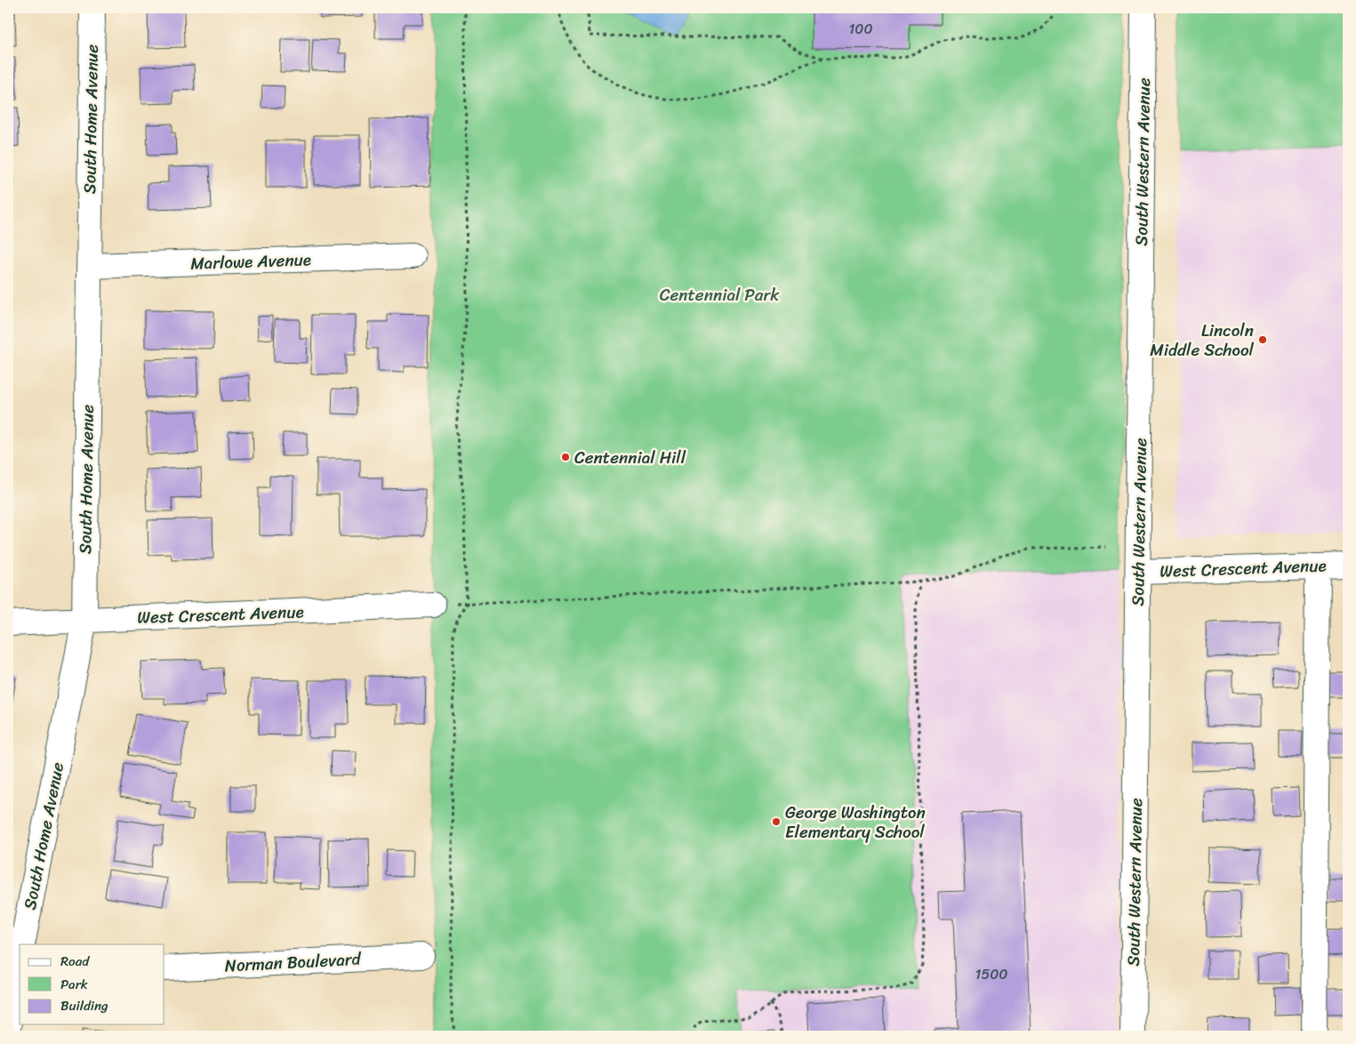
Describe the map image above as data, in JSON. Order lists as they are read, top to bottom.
{
  "streets": {
    "street": [
      "South Home Avenue",
      "South Western Avenue",
      "Marlowe Avenue",
      "West Crescent Avenue",
      "Norman Boulevard"
    ]
  },
  "crossings": [
    ["South Home Avenue", "Marlowe Avenue"],
    ["South Home Avenue", "West Crescent Avenue"],
    ["South Western Avenue", "West Crescent Avenue"]
  ],
  "parks": ["Centennial Park"],
  "places": ["Lincoln Middle School", "Centennial Hill", "George Washington Elementary School"],
  "house_numbers": ["100", "1500"],
  "legend": ["Road", "Park", "Building"]
}
